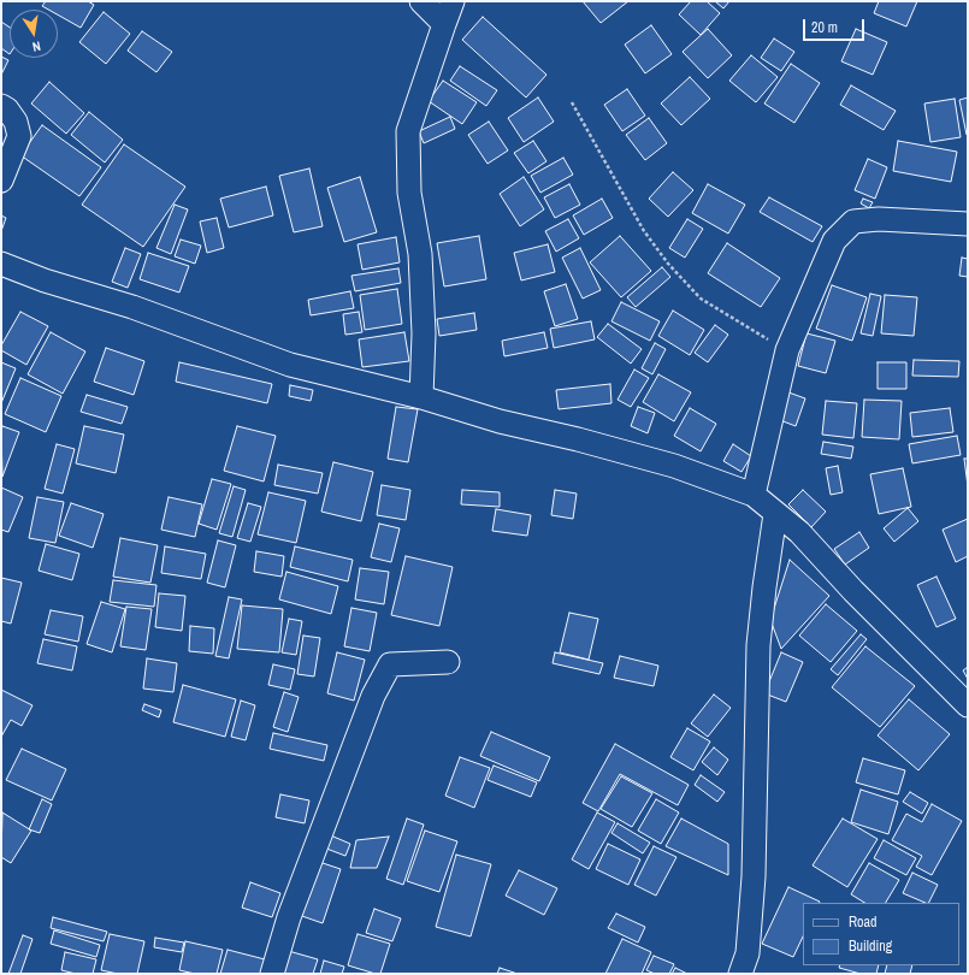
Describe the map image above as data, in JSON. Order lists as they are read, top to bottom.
{
  "legend": ["Road", "Building"],
  "scale_bar": "20 m",
  "north": "bottom"
}
